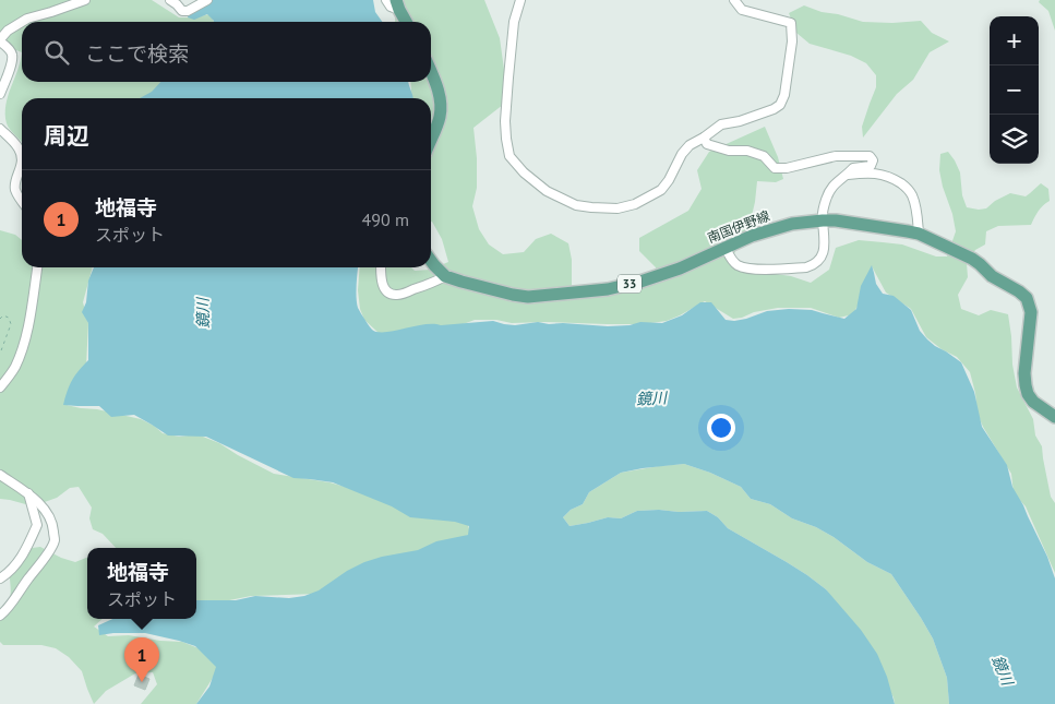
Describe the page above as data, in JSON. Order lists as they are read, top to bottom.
{
  "streets": {
    "main road": ["南国伊野線", "33"]
  },
  "water": ["鏡川"],
  "page": {
    "map_buttons": ["+", "−"],
    "search": "ここで検索",
    "heading": "周辺",
    "list": [
      {
        "mark": "1",
        "name": "地福寺",
        "note": "スポット",
        "value": "490 m"
      }
    ],
    "popup": ["地福寺", "スポット"],
    "pins": "1"
  }
}
